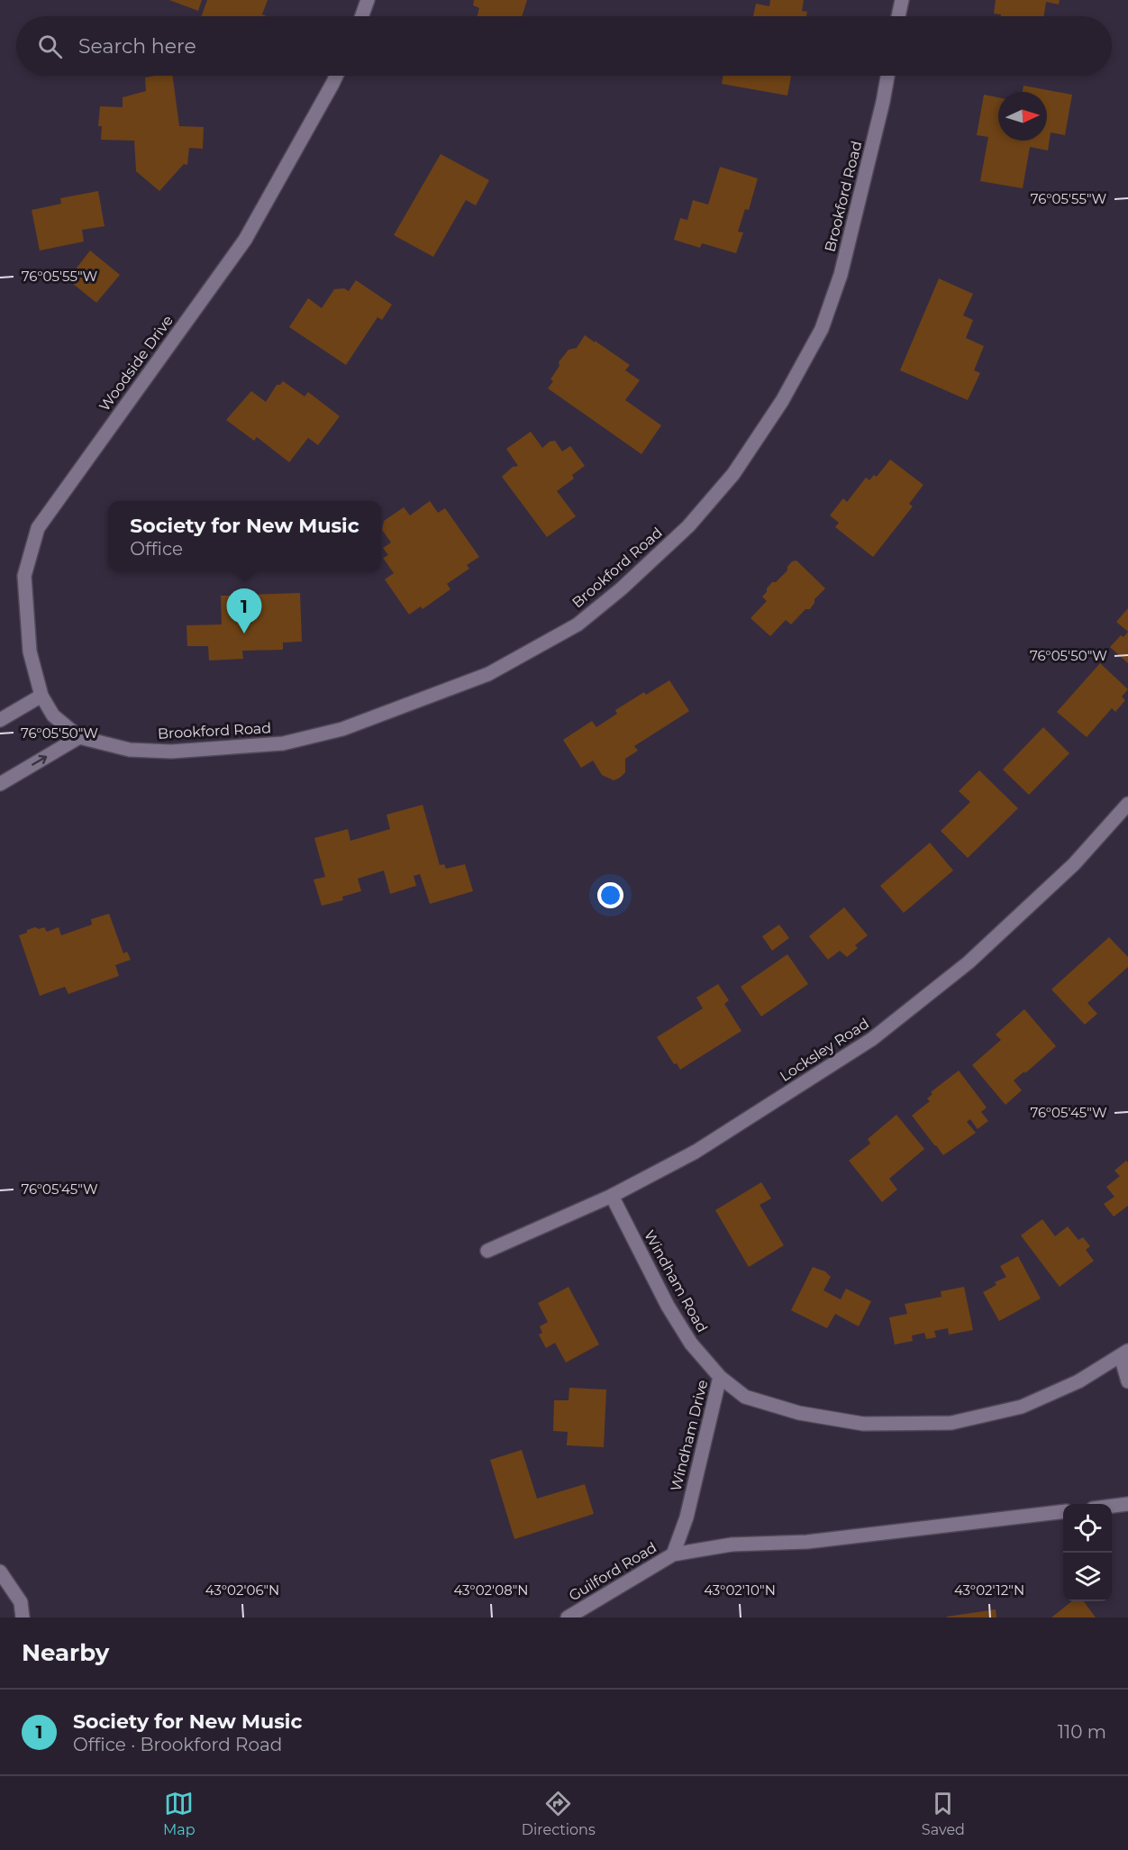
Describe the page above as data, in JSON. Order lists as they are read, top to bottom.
{
  "streets": {
    "street": [
      "Brookford Road",
      "Woodside Drive",
      "Locksley Road",
      "Windham Road",
      "Windham Drive",
      "Guilford Road"
    ]
  },
  "crossings": [
    ["Brookford Road", "Woodside Drive"],
    ["Locksley Road", "Windham Road"],
    ["Windham Road", "Windham Drive"],
    ["Windham Drive", "Guilford Road"]
  ],
  "north": "right",
  "page": {
    "search": "Search here",
    "popup": ["Society for New Music", "Office"],
    "pins": "1",
    "heading": "Nearby",
    "list": [
      {
        "mark": "1",
        "name": "Society for New Music",
        "note": "Office · Brookford Road",
        "value": "110 m"
      }
    ],
    "nav": ["Map", "Directions", "Saved"]
  },
  "coordinates": [
    "76°05'55\"W",
    "76°05'50\"W",
    "76°05'45\"W",
    "43°02'06\"N",
    "43°02'08\"N",
    "43°02'10\"N",
    "43°02'12\"N"
  ]
}
